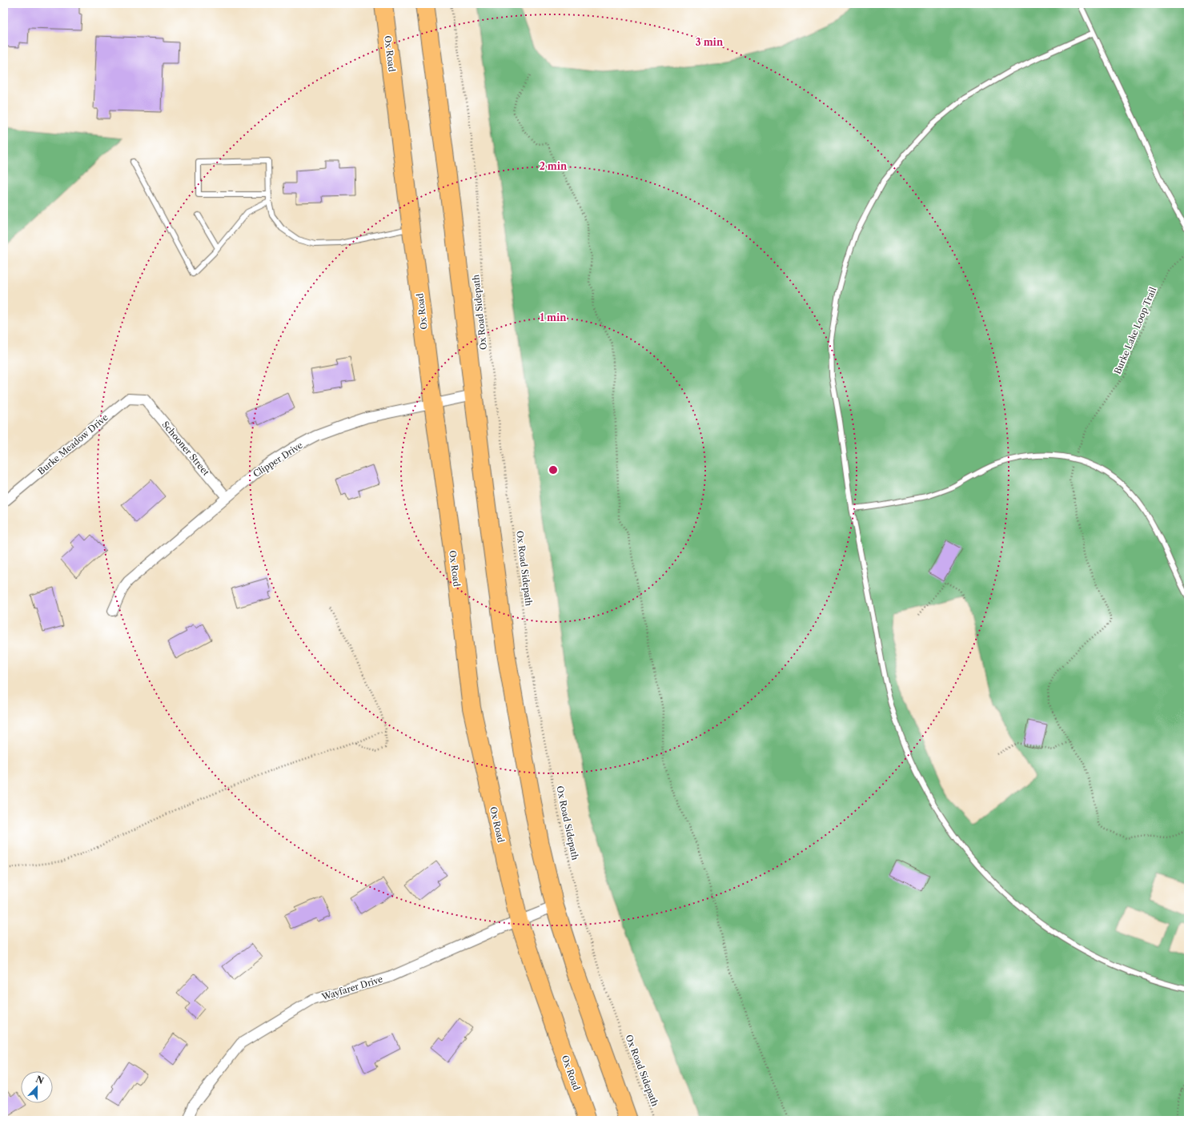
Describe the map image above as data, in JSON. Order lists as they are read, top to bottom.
{
  "streets": {
    "highway": ["Ox Road"],
    "street": [
      "Burke Meadow Drive",
      "Schooner Street",
      "Clipper Drive",
      "Wayfarer Drive"
    ],
    "path": ["Ox Road Sidepath", "Burke Lake Loop Trail"]
  },
  "crossings": [
    ["Ox Road", "Clipper Drive"],
    ["Ox Road", "Wayfarer Drive"],
    ["Burke Meadow Drive", "Schooner Street"],
    ["Schooner Street", "Clipper Drive"]
  ],
  "north": "top",
  "rings": ["3 min", "2 min", "1 min"]
}
